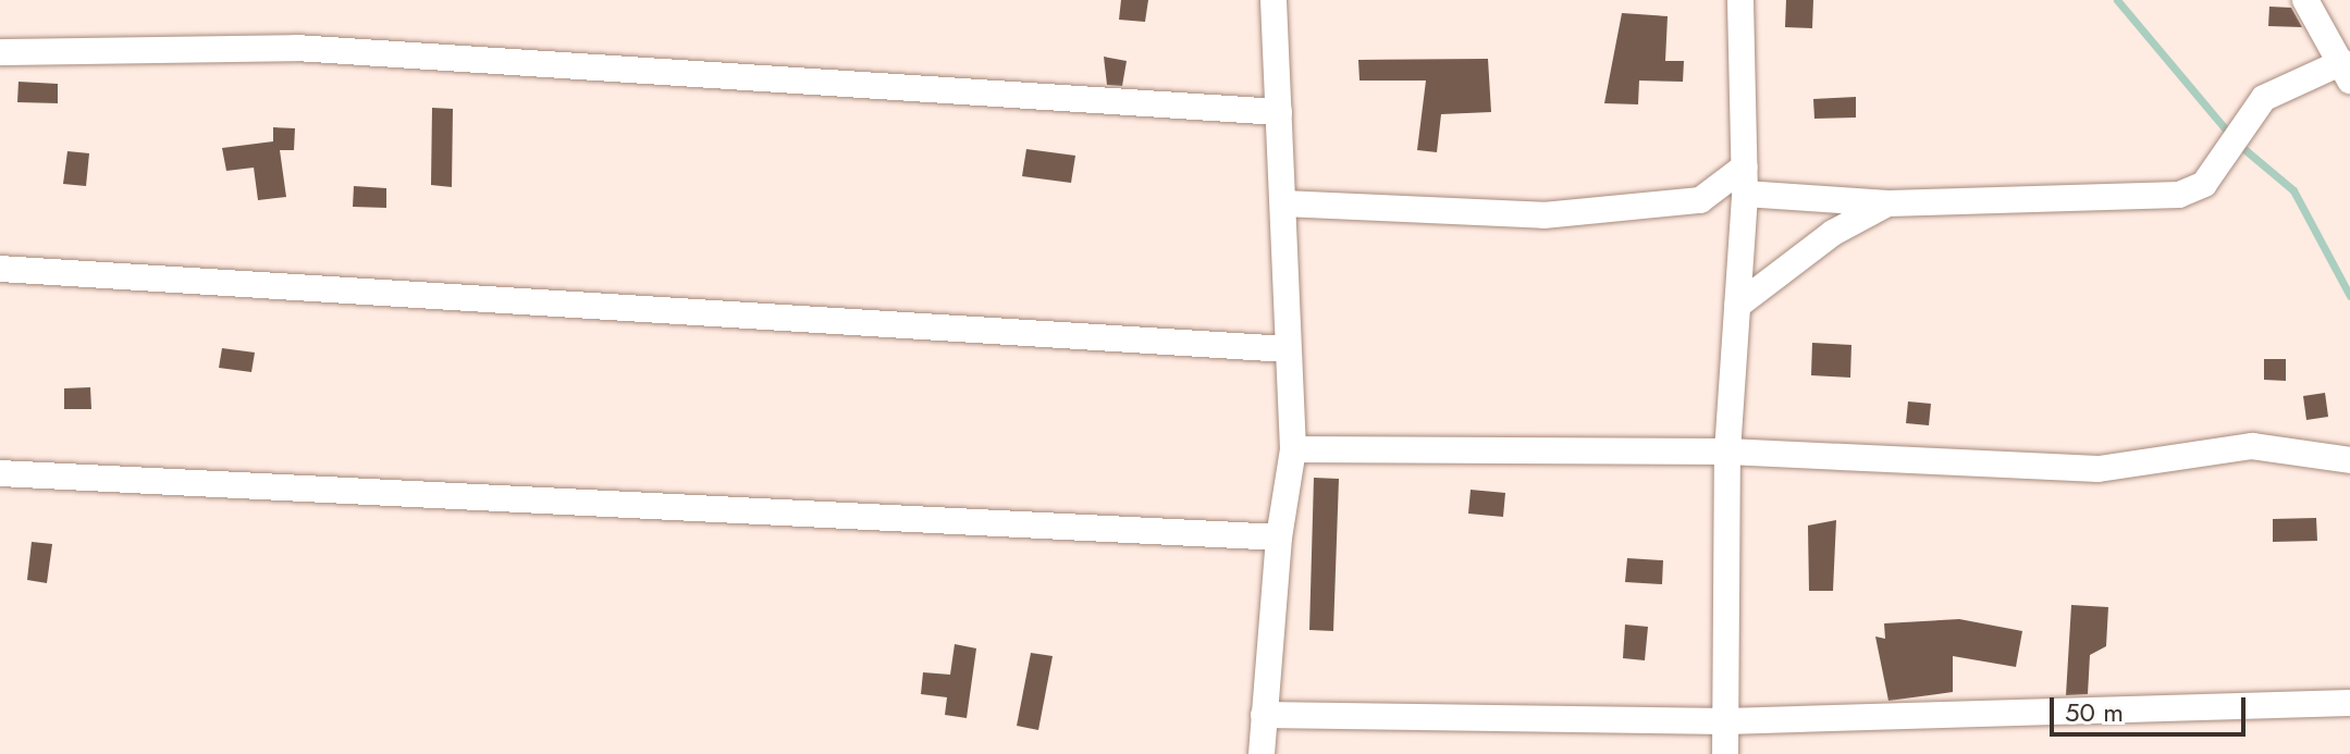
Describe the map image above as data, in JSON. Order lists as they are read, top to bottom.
{
  "scale_bar": "50 m"
}
